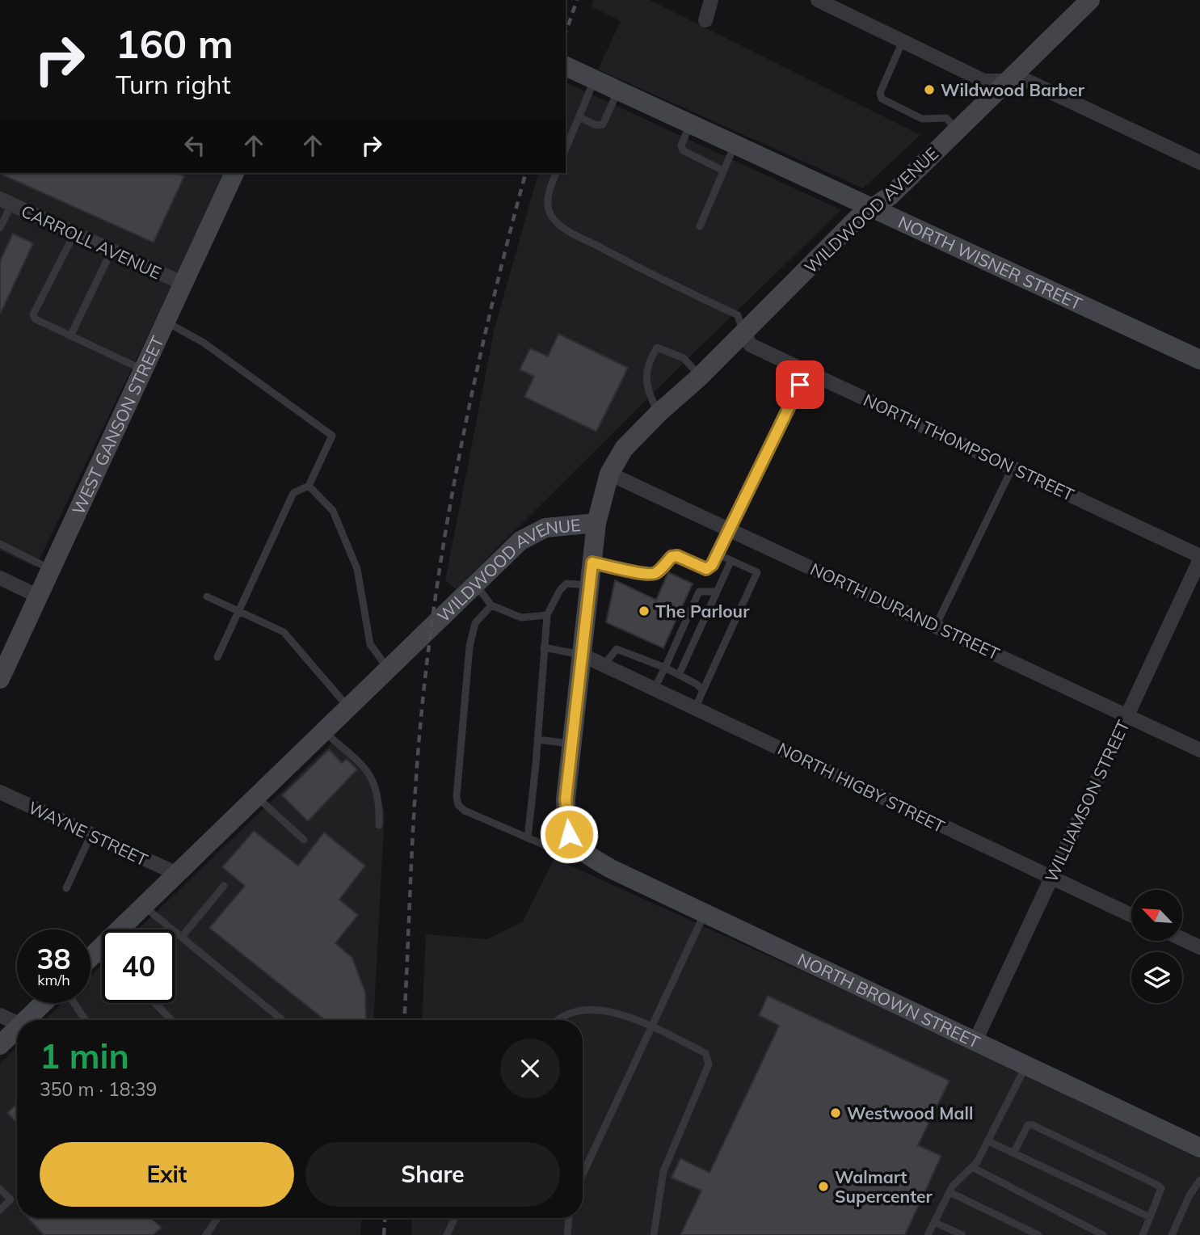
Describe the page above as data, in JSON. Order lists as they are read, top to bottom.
{
  "streets": {
    "street": [
      "WILDWOOD AVENUE",
      "CARROLL AVENUE",
      "NORTH WISNER STREET",
      "WEST GANSON STREET",
      "NORTH THOMPSON STREET",
      "NORTH DURAND STREET",
      "NORTH HIGBY STREET",
      "WILLIAMSON STREET",
      "WAYNE STREET",
      "NORTH BROWN STREET"
    ]
  },
  "crossings": [
    ["WILDWOOD AVENUE", "NORTH WISNER STREET"],
    ["WILDWOOD AVENUE", "NORTH THOMPSON STREET"],
    ["WILDWOOD AVENUE", "NORTH DURAND STREET"],
    ["WILDWOOD AVENUE", "WAYNE STREET"],
    ["CARROLL AVENUE", "WEST GANSON STREET"],
    ["NORTH THOMPSON STREET", "WILLIAMSON STREET"],
    ["NORTH DURAND STREET", "WILLIAMSON STREET"],
    ["NORTH HIGBY STREET", "WILLIAMSON STREET"],
    ["WILLIAMSON STREET", "NORTH BROWN STREET"]
  ],
  "places": [
    "Wildwood Barber",
    "The Parlour",
    "Westwood Mall",
    "Walmart Supercenter"
  ],
  "north": "top left",
  "page": {
    "turn": ["160 m", "Turn right"],
    "speed": "38 km/h",
    "limit": "40",
    "heading": ["1 min", "350 m · 18:39"],
    "buttons": ["Exit", "Share"]
  }
}
